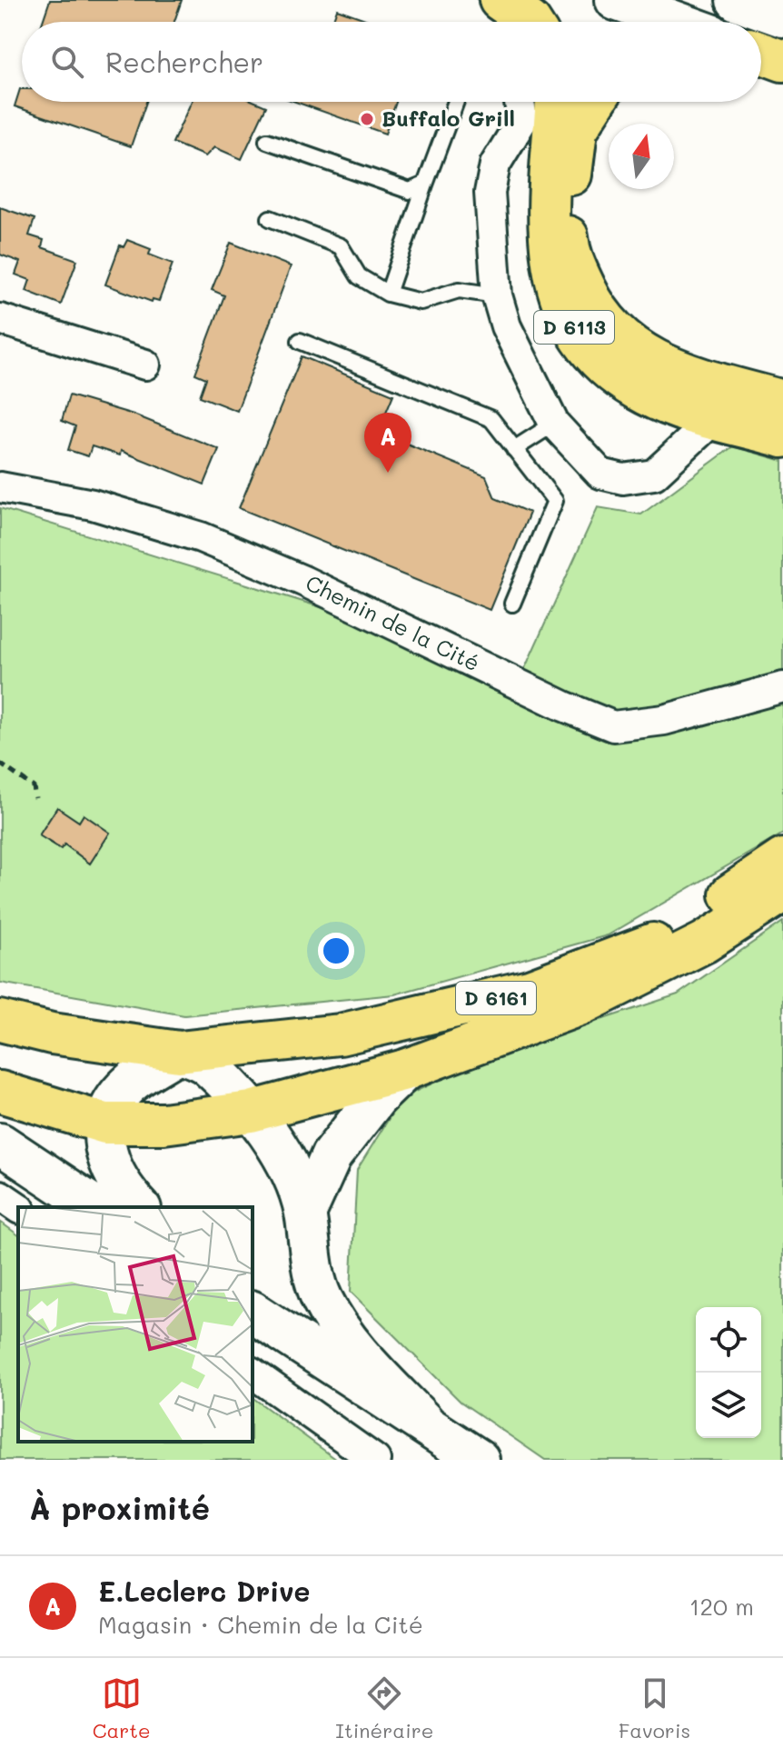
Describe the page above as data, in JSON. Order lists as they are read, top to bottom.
{
  "streets": {
    "main road": ["D 6113", "D 6161"],
    "street": ["Chemin de la Cité"]
  },
  "places": ["Buffalo Grill"],
  "north": "top",
  "page": {
    "search": "Rechercher",
    "pins": "A",
    "heading": "À proximité",
    "list": [
      {
        "mark": "A",
        "name": "E.Leclerc Drive",
        "note": "Magasin · Chemin de la Cité",
        "value": "120 m"
      }
    ],
    "nav": ["Carte", "Itinéraire", "Favoris"]
  }
}
